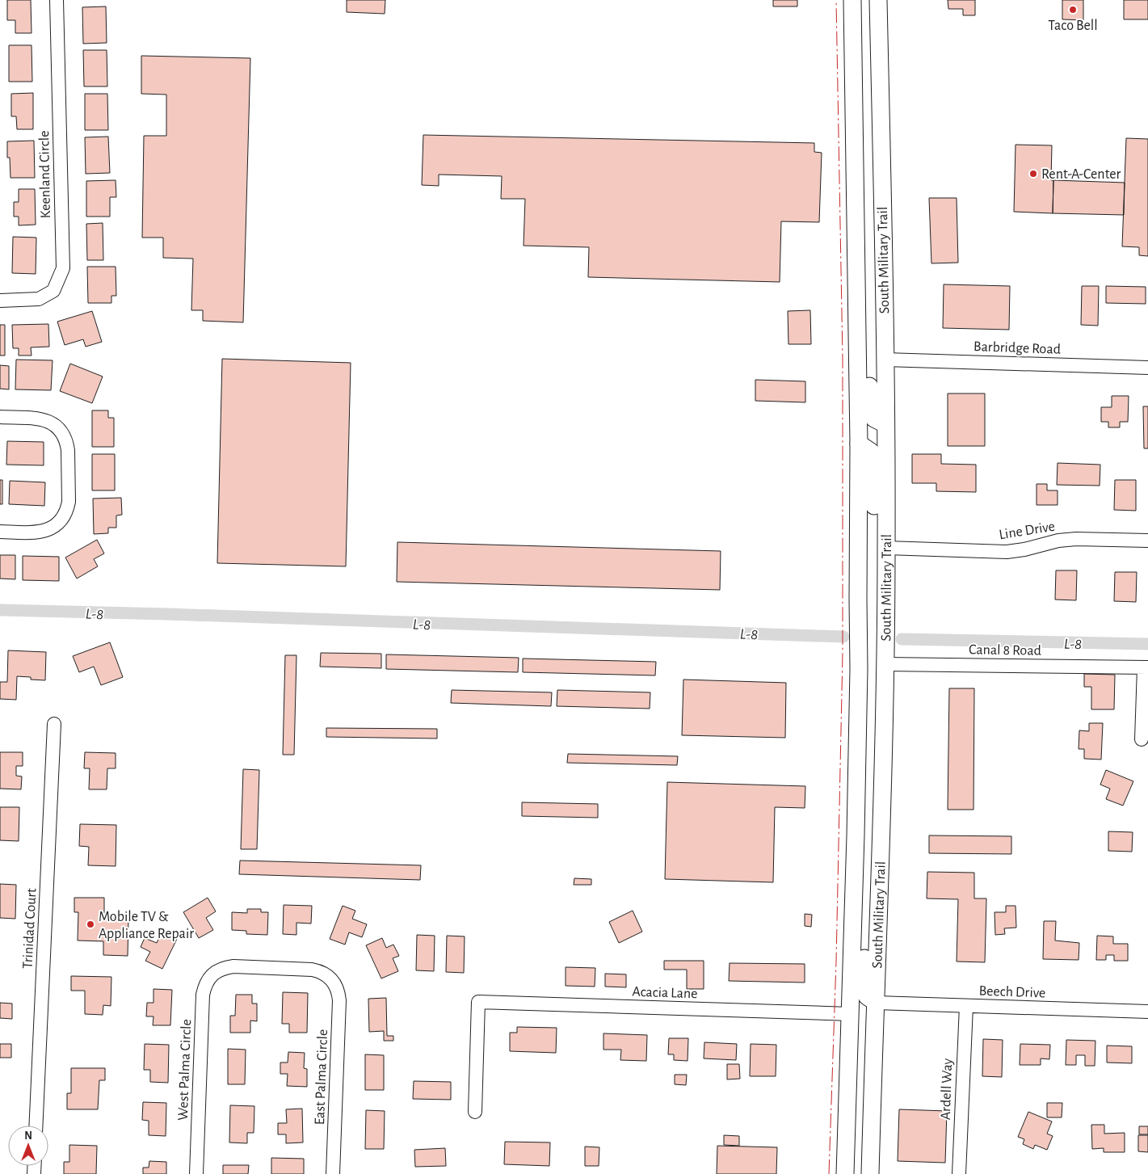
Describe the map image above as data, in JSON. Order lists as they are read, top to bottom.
{
  "streets": {
    "main road": ["South Military Trail"],
    "street": [
      "Keenland Circle",
      "Barbridge Road",
      "Line Drive",
      "Canal 8 Road",
      "Trinidad Court",
      "Beech Drive",
      "Acacia Lane",
      "West Palma Circle",
      "East Palma Circle",
      "Ardell Way"
    ]
  },
  "crossings": [
    ["South Military Trail", "Barbridge Road"],
    ["South Military Trail", "Line Drive"],
    ["South Military Trail", "Canal 8 Road"],
    ["South Military Trail", "Beech Drive"],
    ["South Military Trail", "Acacia Lane"],
    ["Beech Drive", "Ardell Way"],
    ["West Palma Circle", "East Palma Circle"]
  ],
  "water": ["L-8"],
  "places": ["Taco Bell", "Rent-A-Center", "Mobile TV & Appliance Repair"],
  "north": "top"
}
